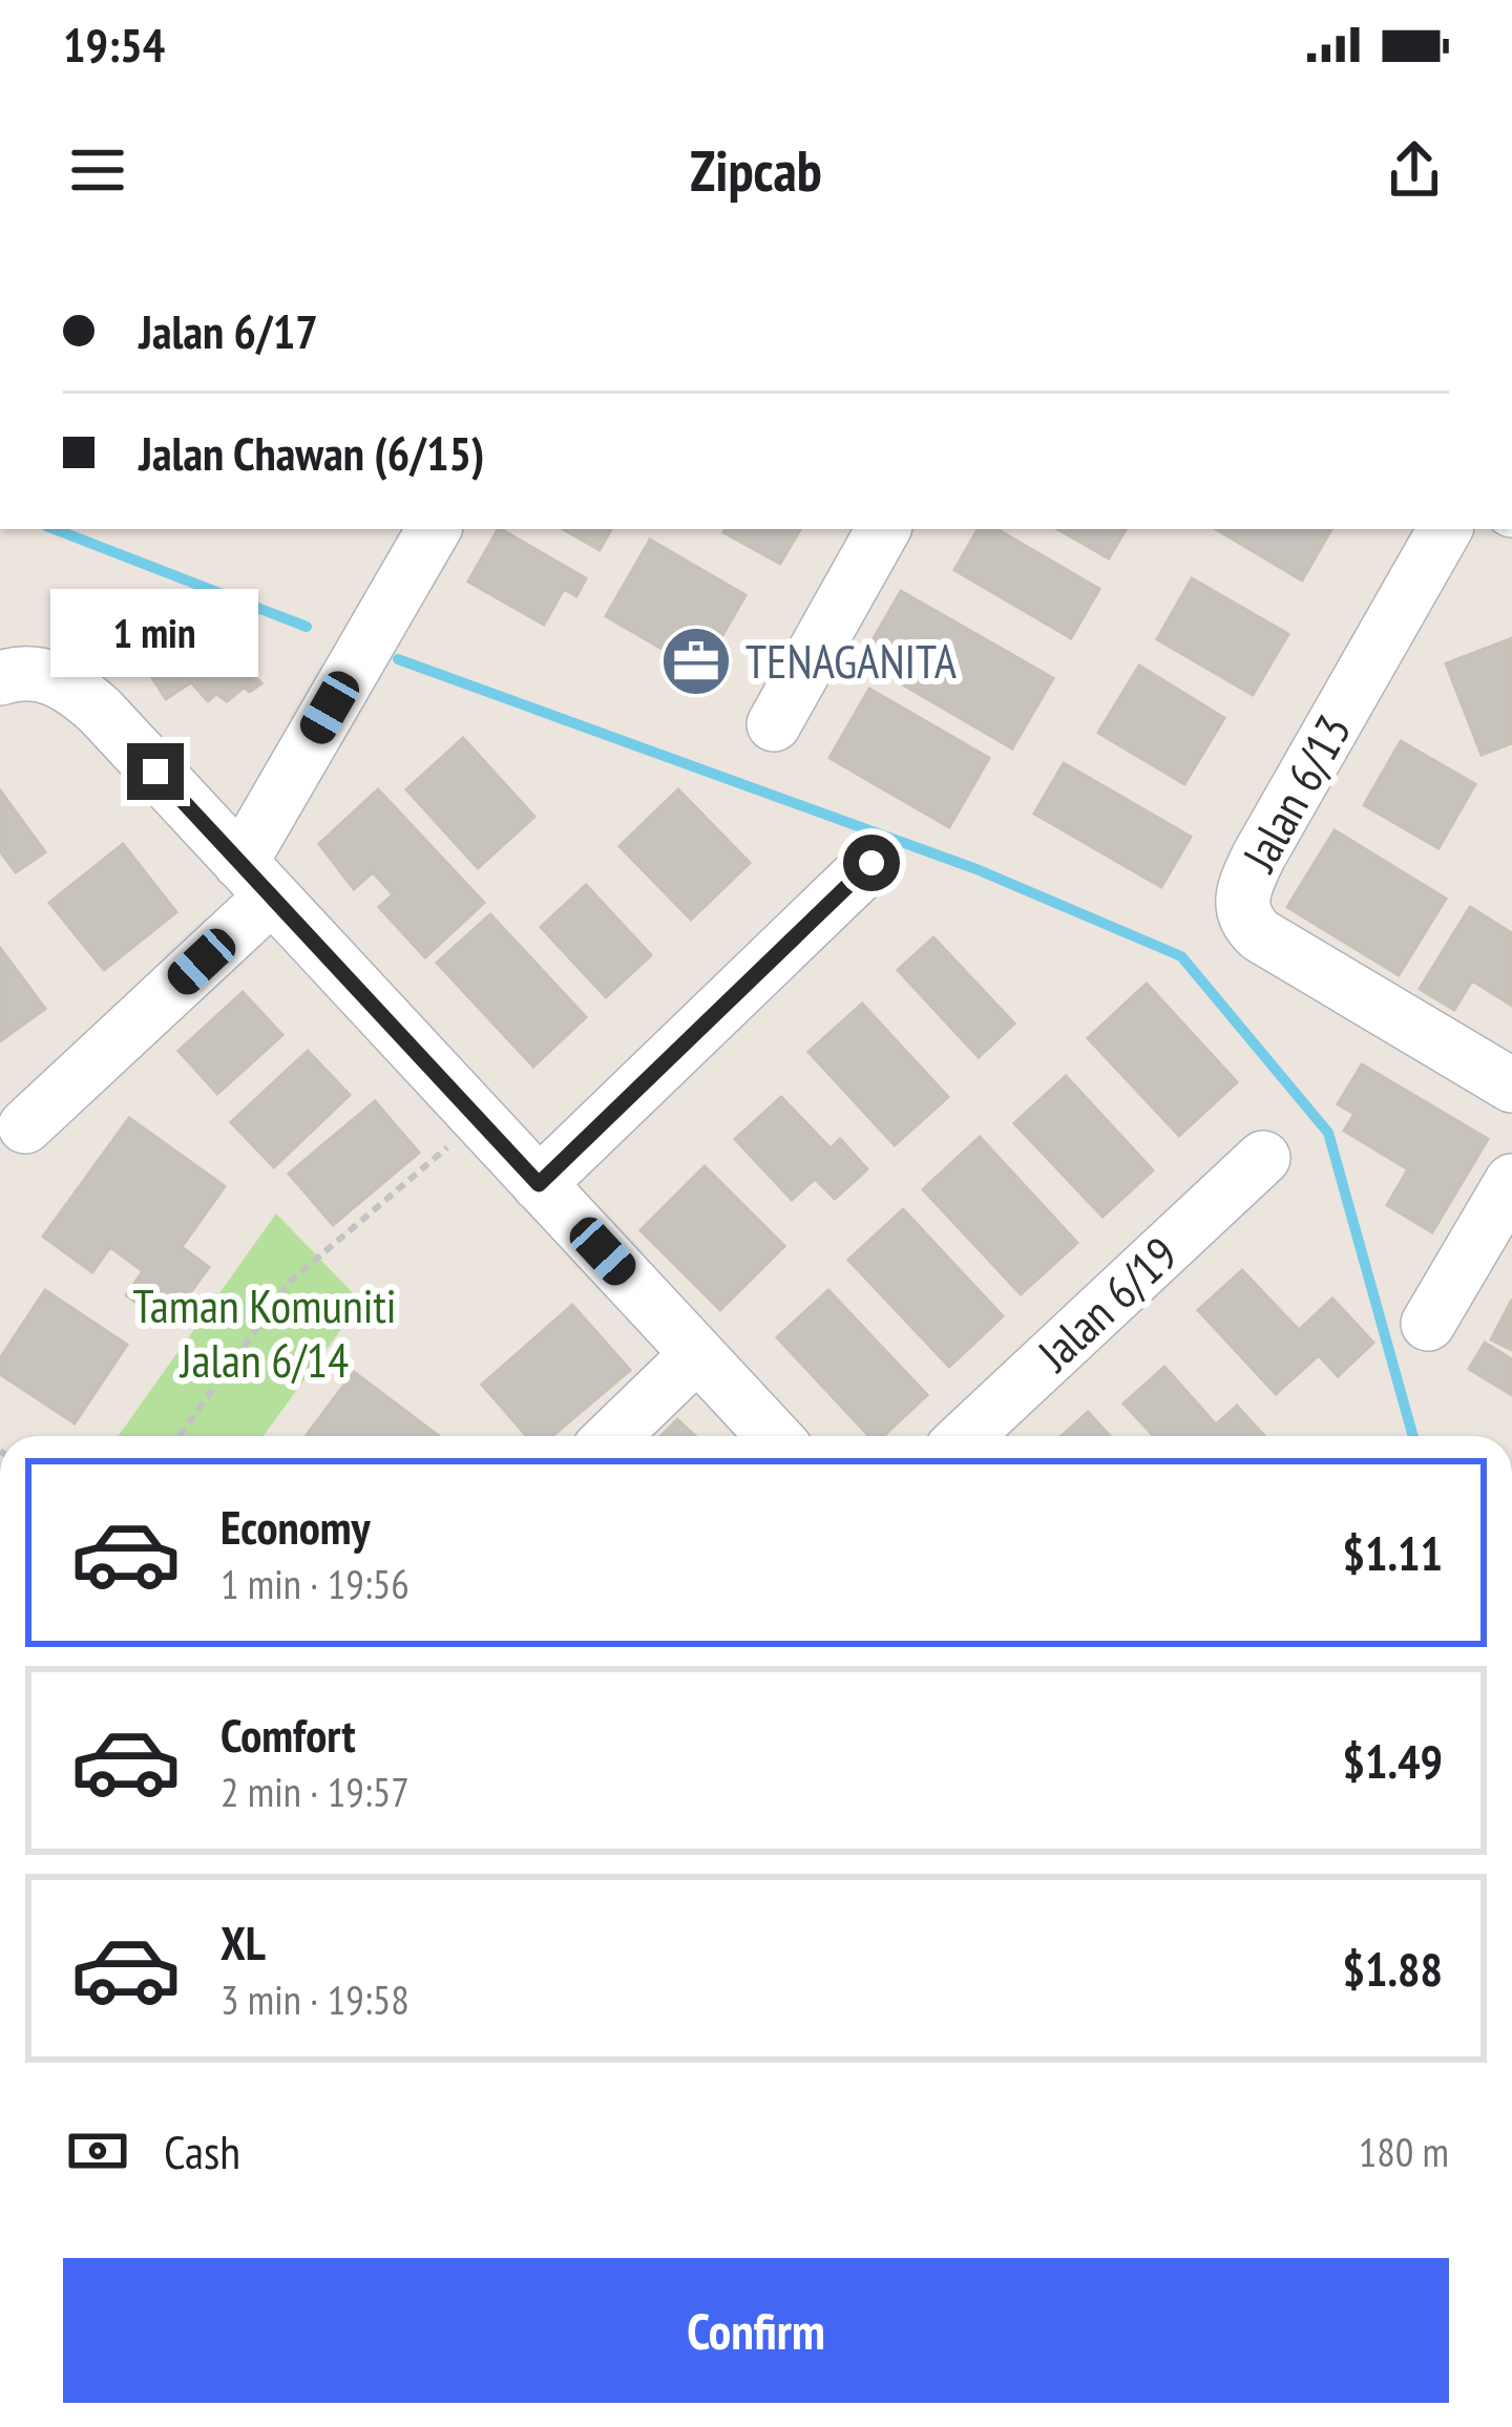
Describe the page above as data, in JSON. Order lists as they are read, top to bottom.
{
  "streets": {
    "street": ["Jalan 6/13", "Jalan 6/19"]
  },
  "parks": ["Taman Komuniti Jalan 6/14"],
  "places": {
    "office": ["TENAGANITA"]
  },
  "page": {
    "status": "19:54",
    "header": "Zipcab",
    "banner": ["Jalan 6/17", "Jalan Chawan (6/15)"],
    "bubble": "1 min",
    "list": [
      {
        "name": "Economy",
        "note": "1 min · 19:56",
        "value": "$1.11"
      },
      {
        "name": "Comfort",
        "note": "2 min · 19:57",
        "value": "$1.49"
      },
      {
        "name": "XL",
        "note": "3 min · 19:58",
        "value": "$1.88"
      }
    ],
    "pay": ["Cash", "180 m"],
    "buttons": "Confirm"
  }
}
